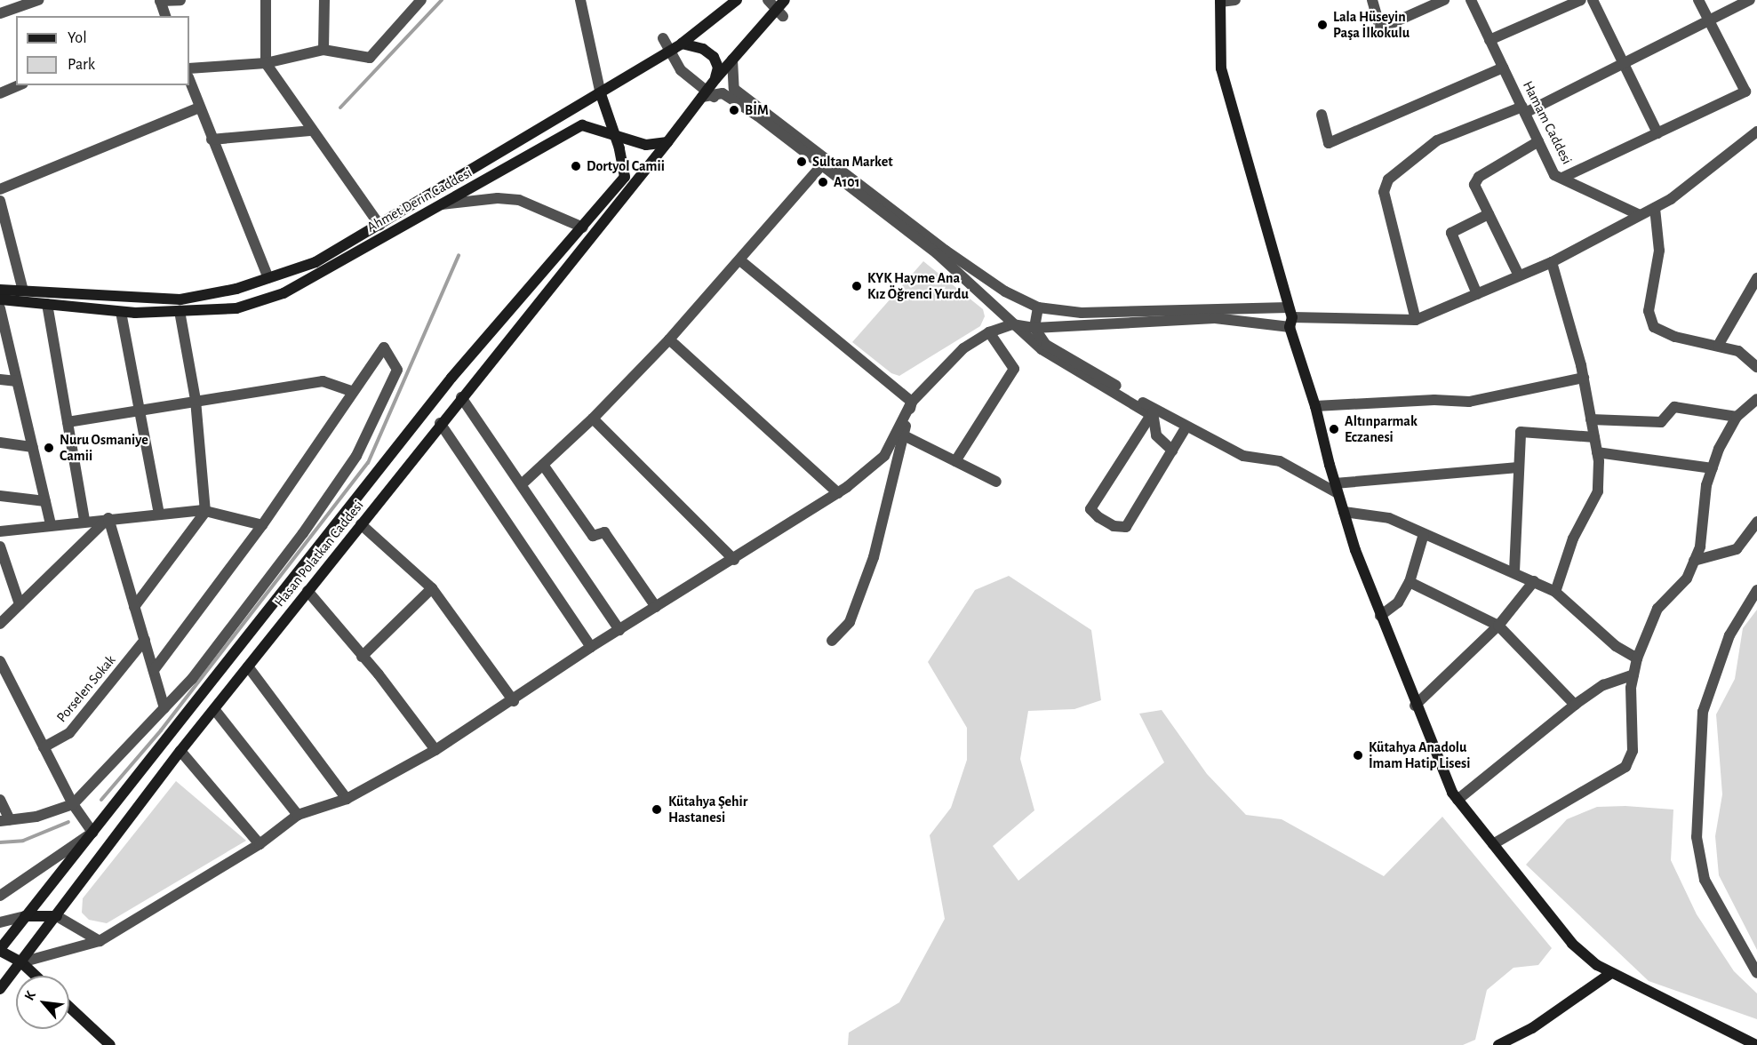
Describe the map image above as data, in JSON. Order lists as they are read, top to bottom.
{
  "streets": {
    "main road": ["Ahmet Derin Caddesi", "Hasan Polatkan Caddesi"],
    "street": ["Hamam Caddesi", "Porselen Sokak"]
  },
  "crossings": [
    ["Ahmet Derin Caddesi", "Hasan Polatkan Caddesi"]
  ],
  "places": [
    "Lala Hüseyin Paşa İlkokulu",
    "BİM",
    "Sultan Market",
    "Dortyol Camii",
    "A101",
    "KYK Hayme Ana Kız Öğrenci Yurdu",
    "Altınparmak Eczanesi",
    "Nuru Osmaniye Camii",
    "Kütahya Anadolu İmam Hatip Lisesi",
    "Kütahya Şehir Hastanesi"
  ],
  "legend": ["Yol", "Park"],
  "north": "top left"
}
